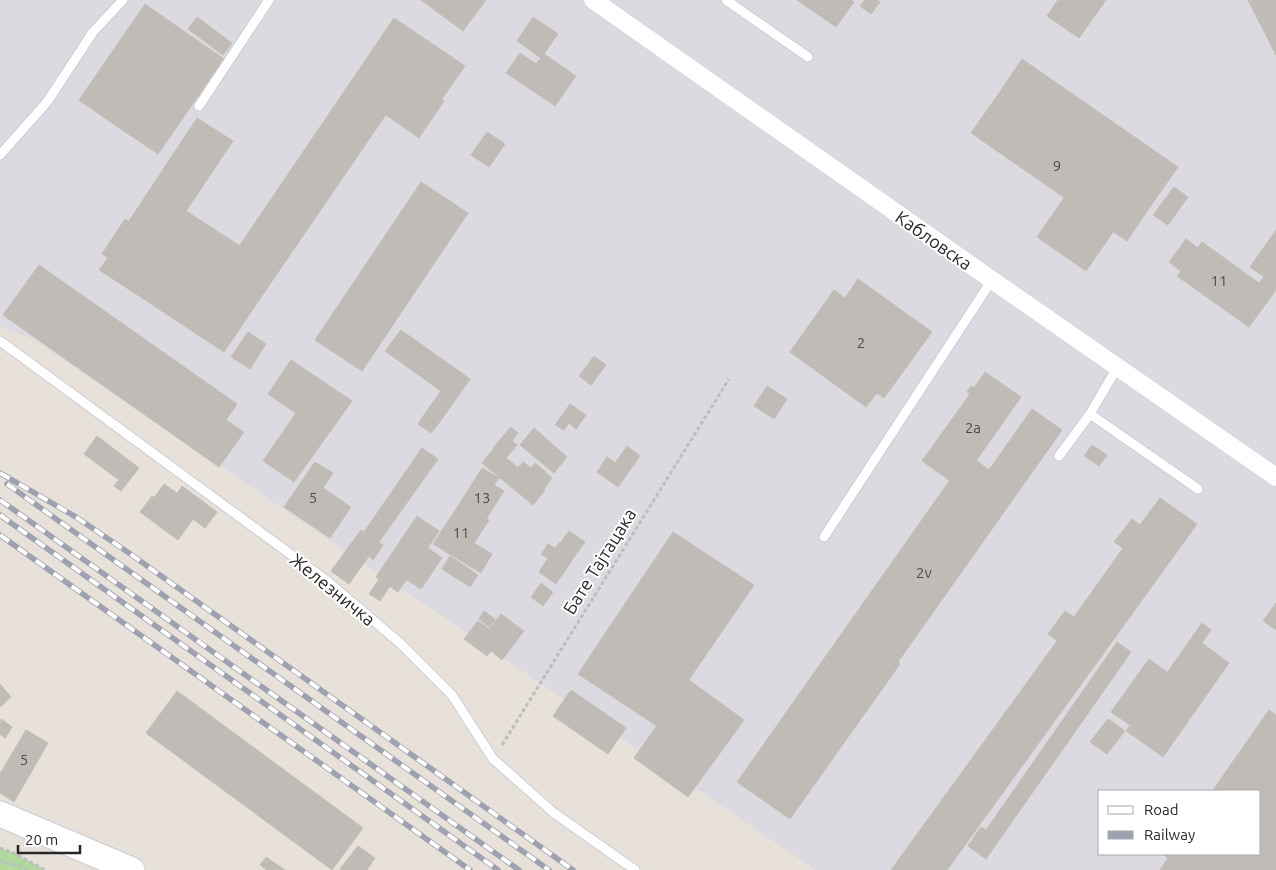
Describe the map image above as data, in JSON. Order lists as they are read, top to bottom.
{
  "streets": {
    "street": ["Кабловска"],
    "lane": ["Железничка"],
    "path": ["Бате Тајтацака"]
  },
  "crossings": [
    ["Бате Тајтацака", "Железничка"]
  ],
  "house_numbers": [
    "9",
    "11",
    "2",
    "2a",
    "5",
    "13",
    "11",
    "2v",
    "5"
  ],
  "legend": ["Road", "Railway"],
  "scale_bar": "20 m"
}
